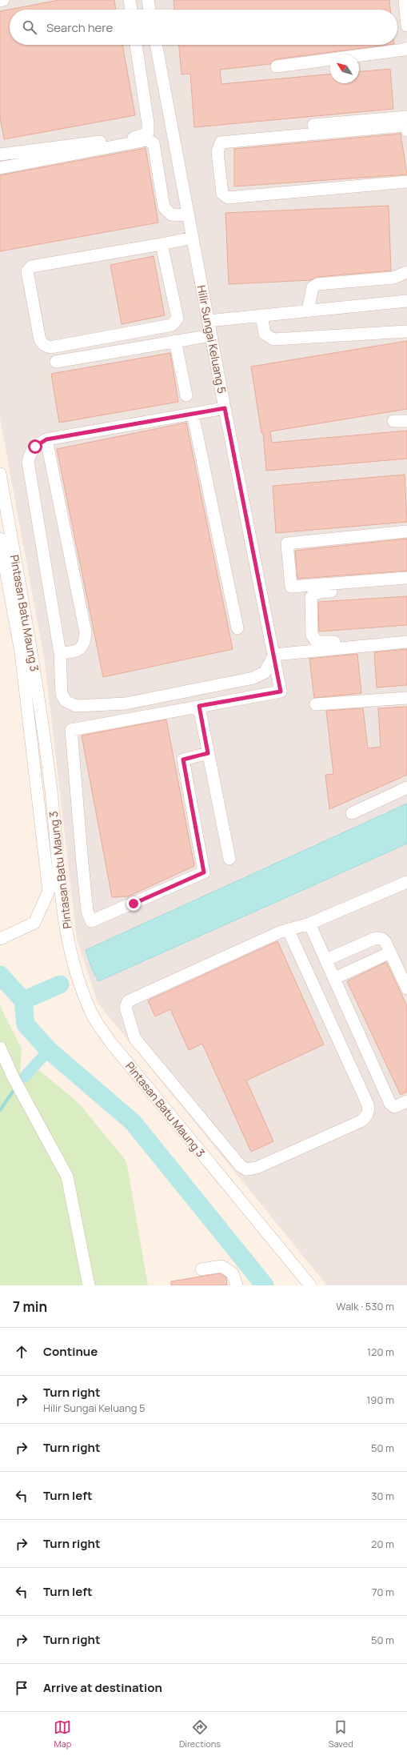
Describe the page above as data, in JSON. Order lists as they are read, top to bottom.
{
  "streets": {
    "street": ["Hilir Sungai Keluang 5", "Pintasan Batu Maung 3"]
  },
  "north": "top left",
  "page": {
    "search": "Search here",
    "heading": ["7 min", "Walk · 530 m"],
    "list": [
      ["Continue", "120 m"],
      ["Turn right", "Hilir Sungai Keluang 5", "190 m"],
      ["Turn right", "50 m"],
      ["Turn left", "30 m"],
      ["Turn right", "20 m"],
      ["Turn left", "70 m"],
      ["Turn right", "50 m"],
      "Arrive at destination"
    ],
    "nav": ["Map", "Directions", "Saved"]
  }
}
